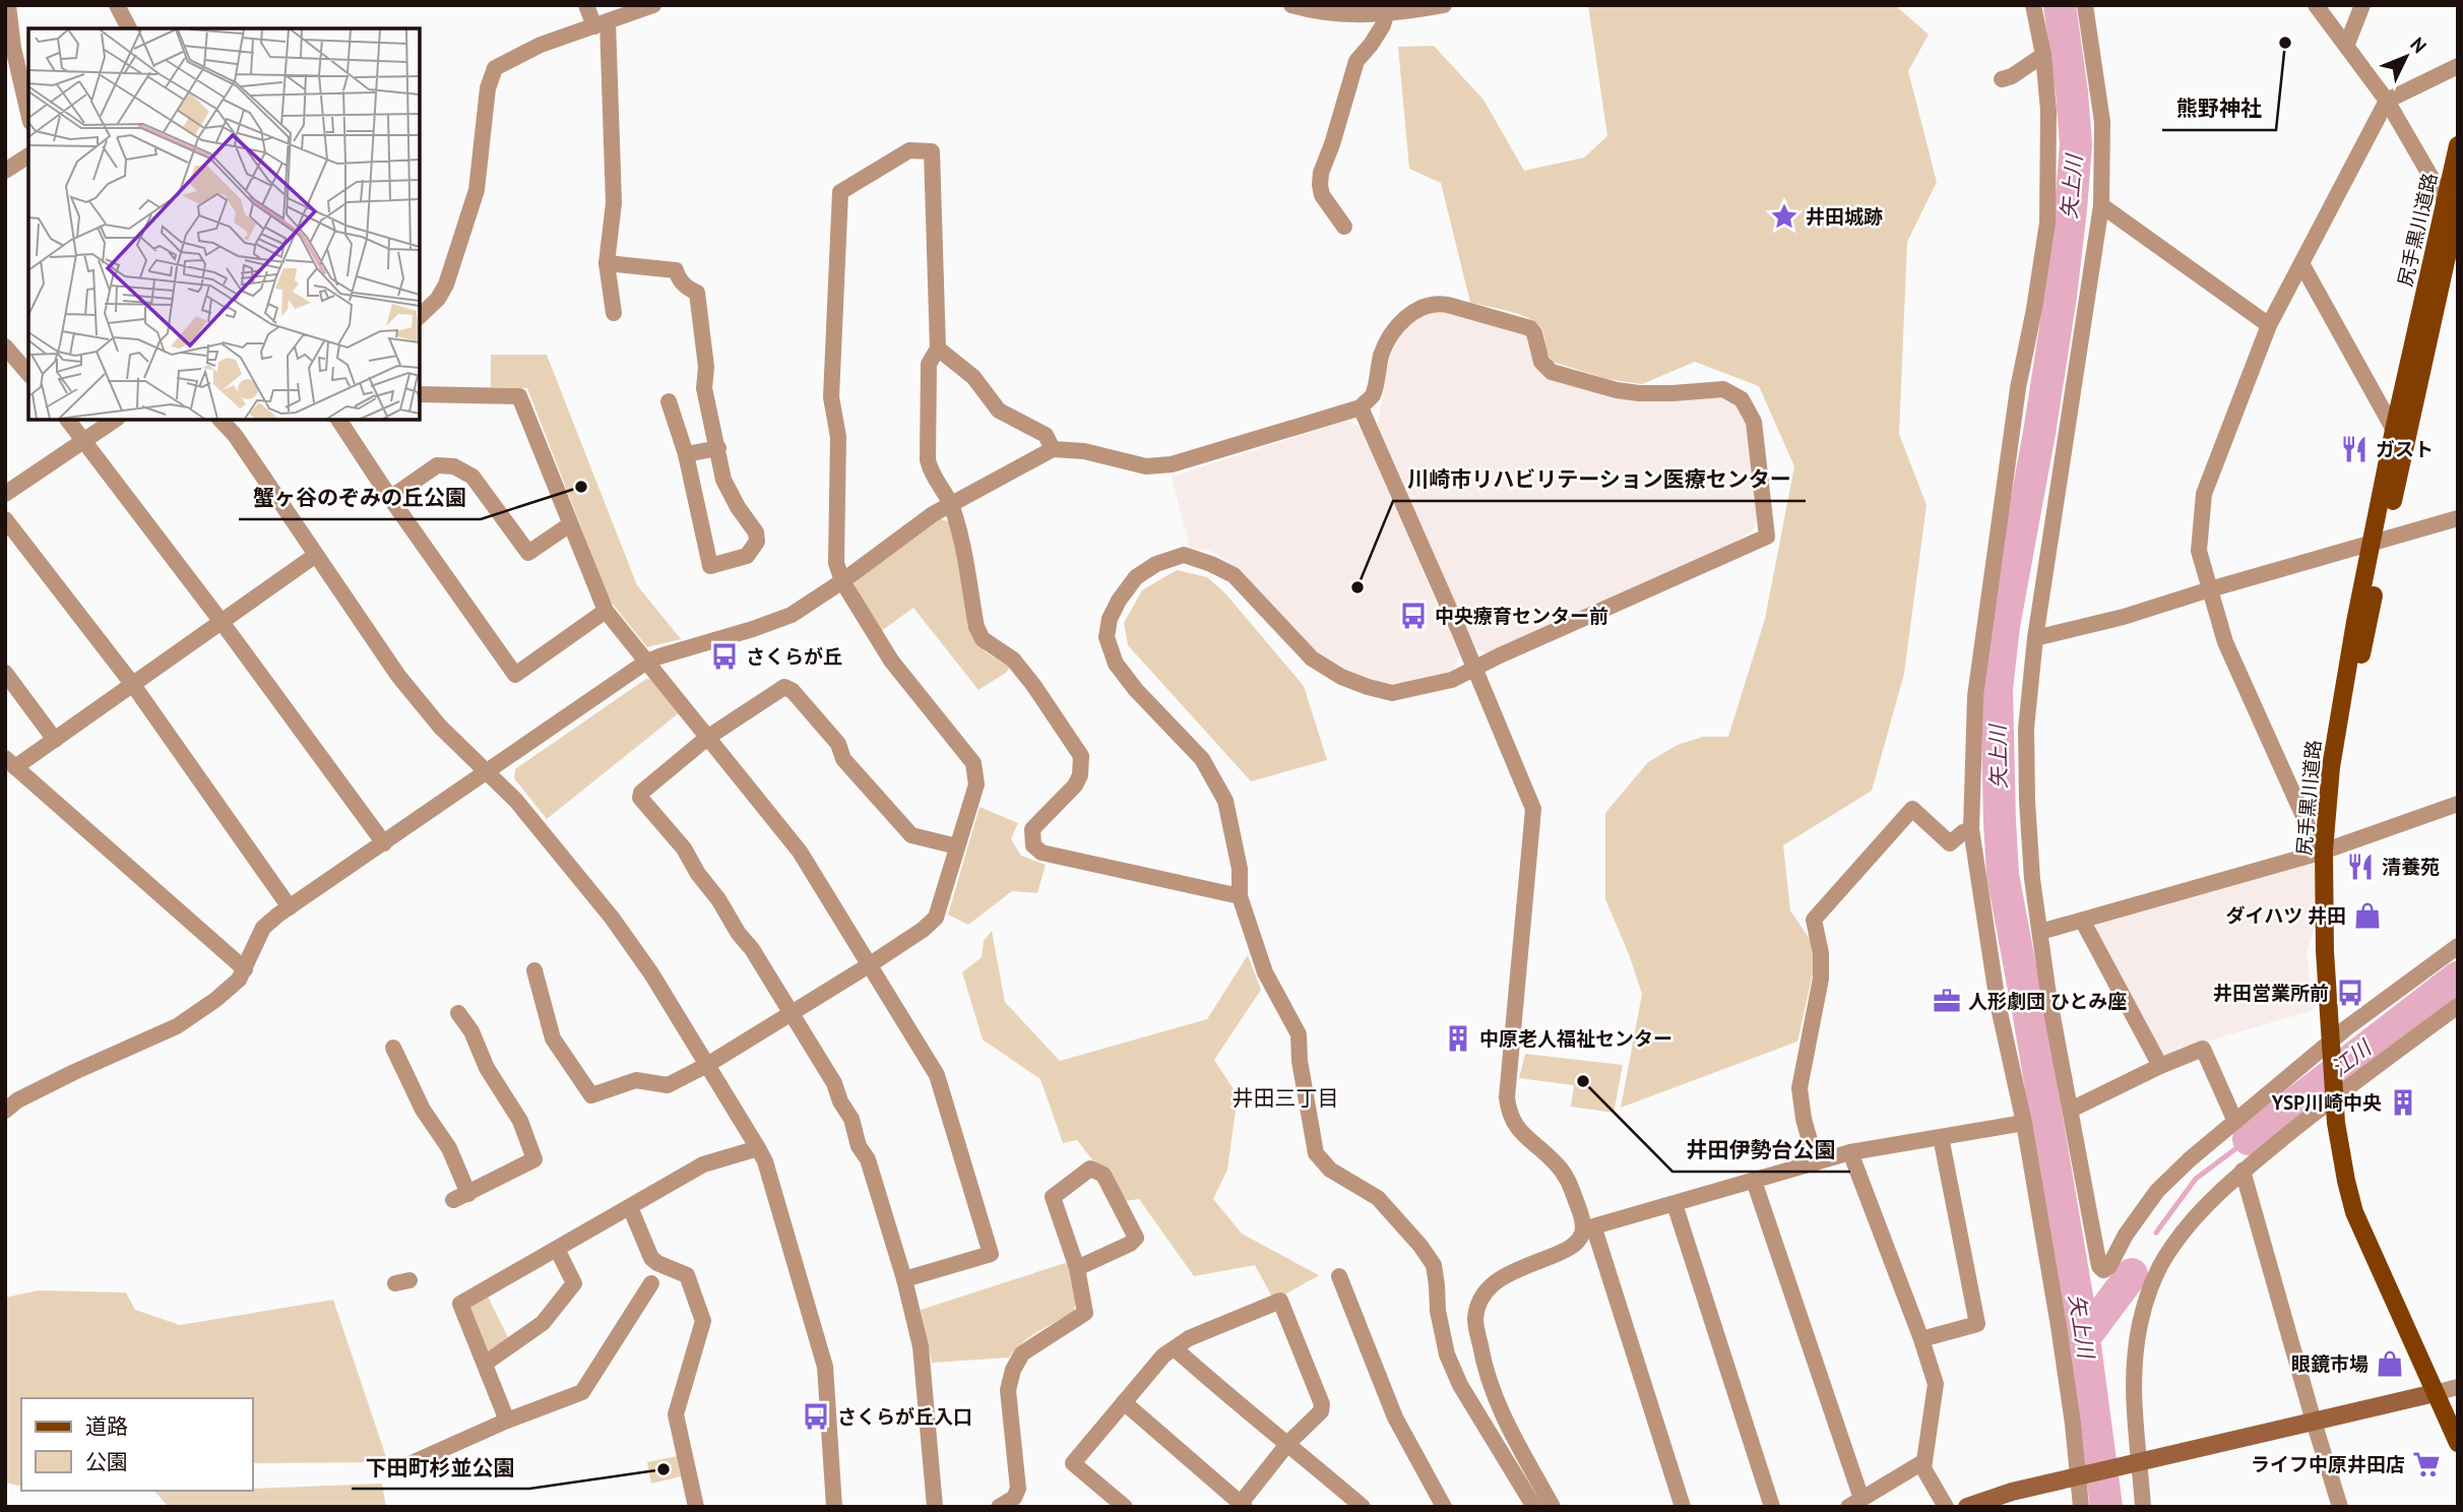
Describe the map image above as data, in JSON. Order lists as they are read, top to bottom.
{
  "streets": {
    "main road": ["尻手黒川道路"]
  },
  "districts": ["井田三丁目"],
  "water": ["矢上川", "江川"],
  "places": {
    "other": [
      "熊野神社",
      "蟹ヶ谷のぞみの丘公園",
      "川崎市リハビリテーション医療センター",
      "井田伊勢台公園",
      "下田町杉並公園"
    ],
    "place": ["井田城跡"],
    "restaurant": ["ガスト", "清養苑"],
    "bus stop": [
      "中央療育センター前",
      "さくらが丘",
      "井田営業所前",
      "さくらが丘入口"
    ],
    "shop": ["ダイハツ 井田", "眼鏡市場"],
    "office": ["人形劇団 ひとみ座"],
    "building": ["中原老人福祉センター", "YSP川崎中央"],
    "supermarket": ["ライフ中原井田店"]
  },
  "legend": ["道路", "公園"],
  "north": "top right"
}
